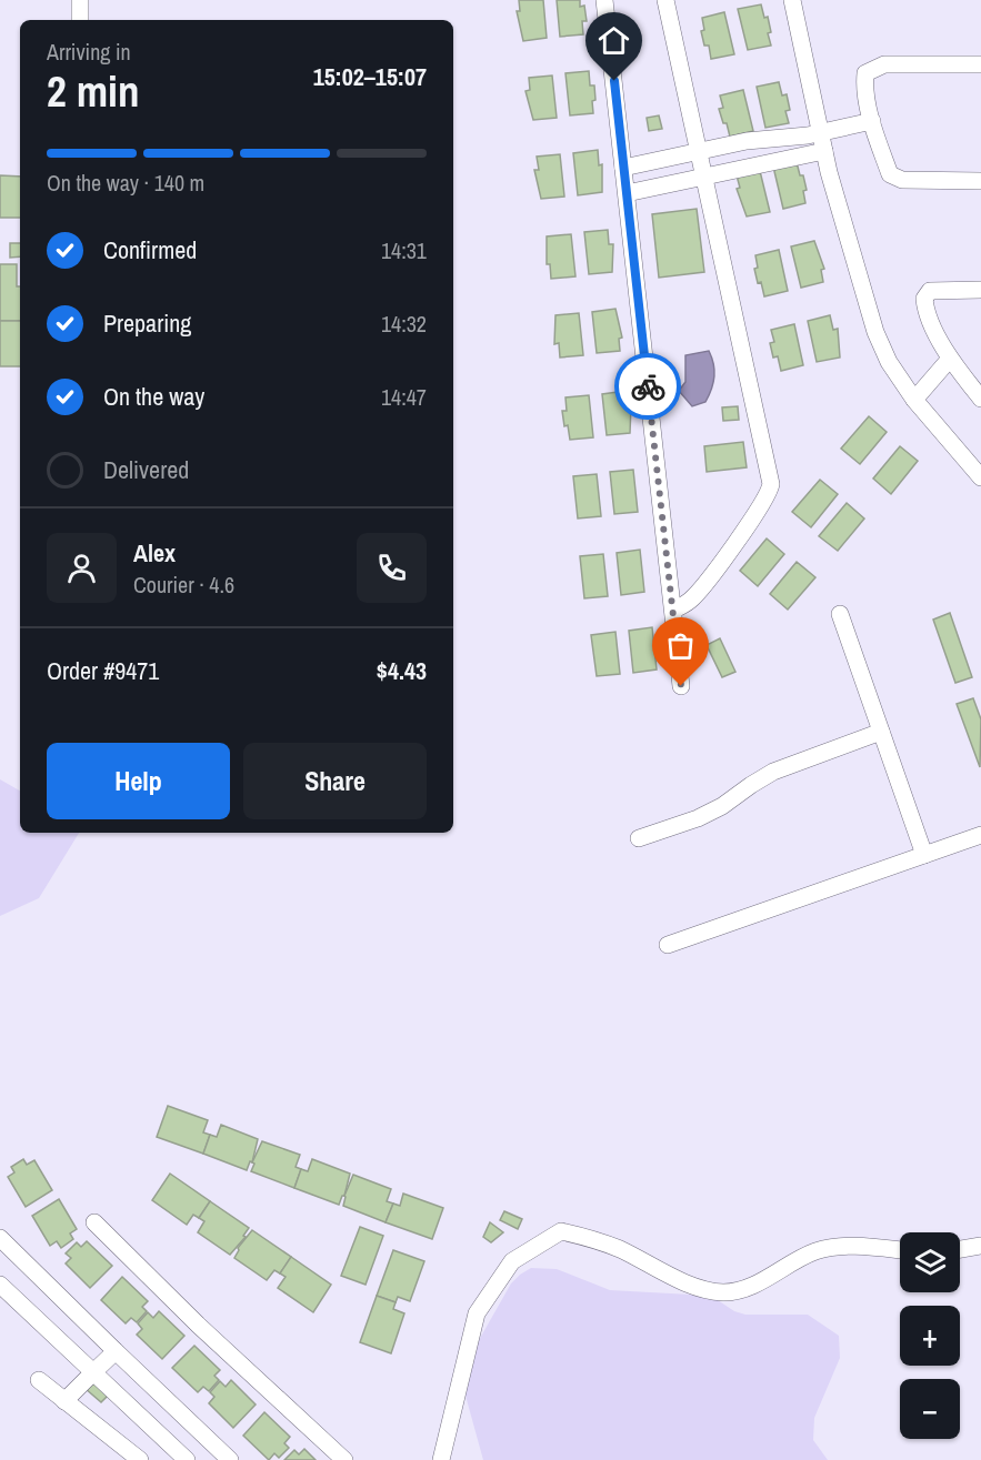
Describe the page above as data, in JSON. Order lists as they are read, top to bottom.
{
  "page": {
    "heading": ["2 min", "Arriving in", "15:02–15:07"],
    "panel": [
      "Alex",
      "Courier · 4.6",
      "Order #9471",
      "$4.43"
    ],
    "bar": "On the way · 140 m",
    "list": [
      ["Confirmed", "14:31"],
      ["Preparing", "14:32"],
      ["On the way", "14:47"],
      "Delivered"
    ],
    "buttons": ["Help", "Share"],
    "map_buttons": ["+", "−"]
  }
}
